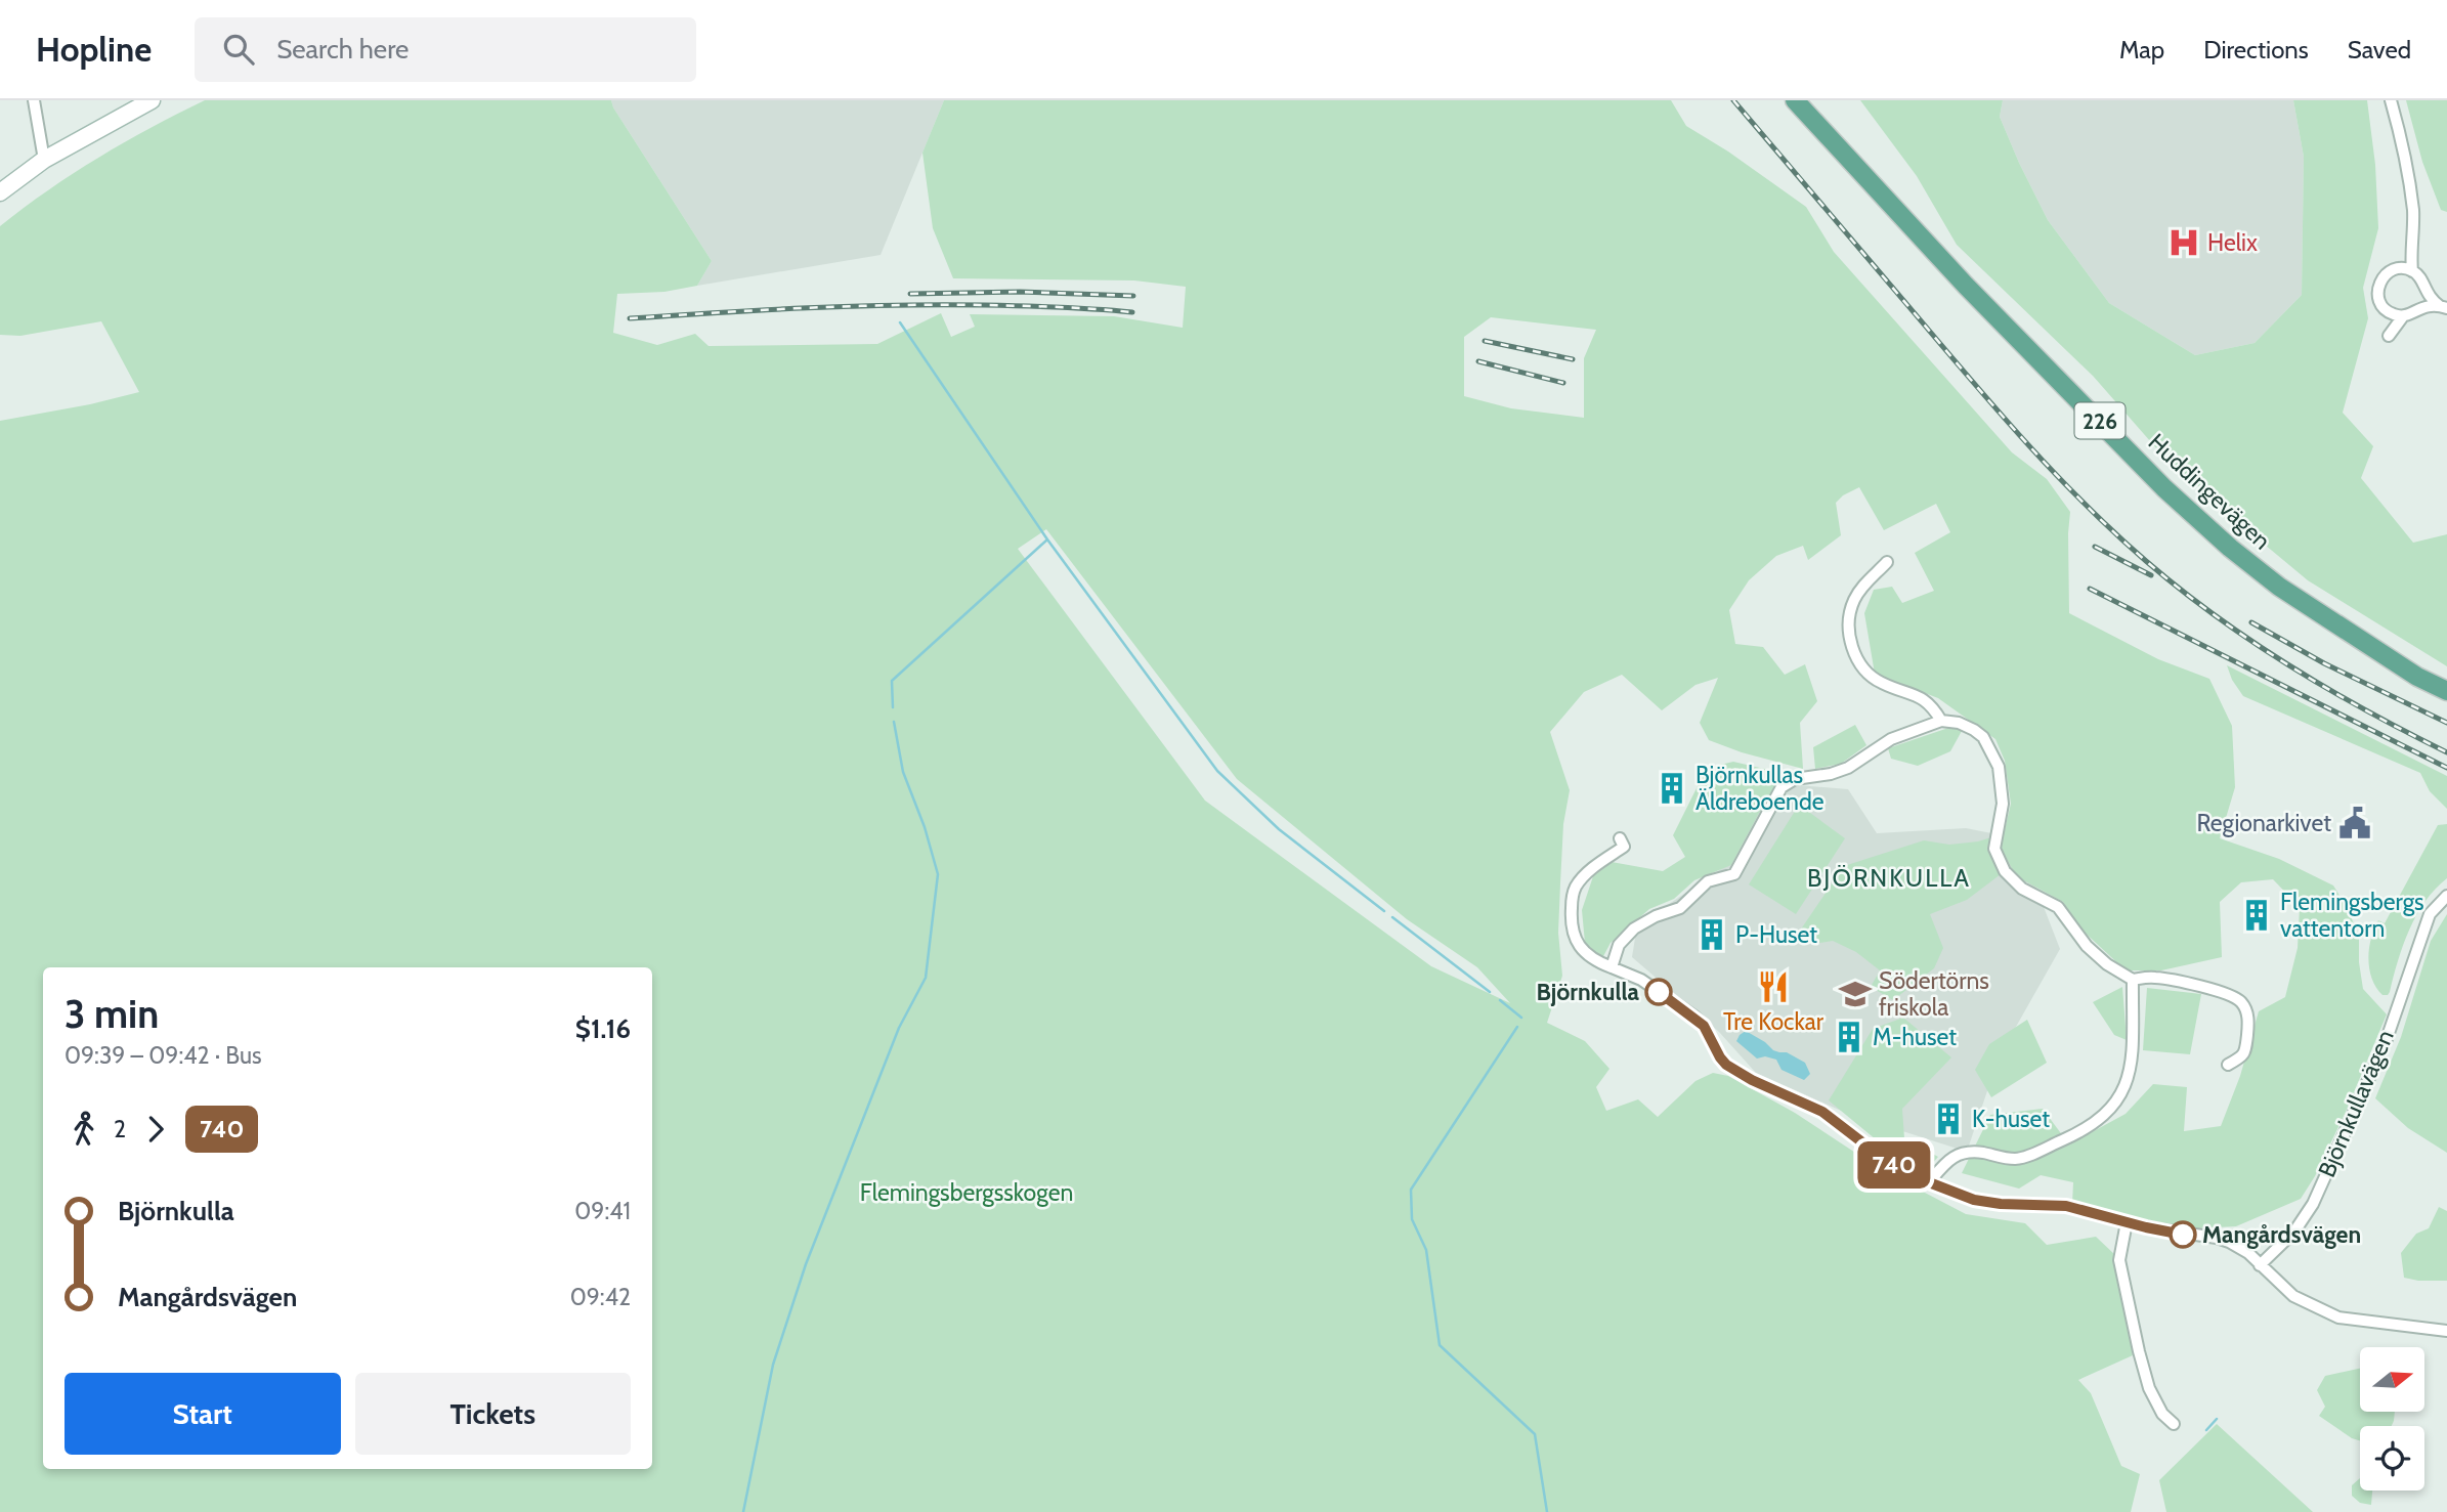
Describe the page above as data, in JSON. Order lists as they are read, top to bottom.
{
  "streets": {
    "main road": ["226", "Huddingevägen"],
    "street": ["Björnkullavägen"]
  },
  "districts": ["BJÖRNKULLA"],
  "parks": ["Flemingsbergsskogen"],
  "places": {
    "hospital": ["Helix"],
    "building": [
      "Björnkullas Äldreboende",
      "Flemingsbergs vattentorn",
      "P-Huset",
      "M-huset",
      "K-huset"
    ],
    "public building": ["Regionarkivet"],
    "restaurant": ["Tre Kockar"],
    "other": ["Björnkulla", "Mangårdsvägen"],
    "school or university": ["Södertörns friskola"]
  },
  "lines": ["bus line 740"],
  "north": "right",
  "page": {
    "header": "Hopline",
    "search": "Search here",
    "nav": ["Map", "Directions", "Saved"],
    "on_map": "740",
    "heading": ["3 min", "09:39 – 09:42 · Bus", "$1.16"],
    "legs": ["2", "740"],
    "list": [
      {
        "name": "Björnkulla",
        "value": "09:41"
      },
      {
        "name": "Mangårdsvägen",
        "value": "09:42"
      }
    ],
    "buttons": ["Start", "Tickets"]
  }
}
